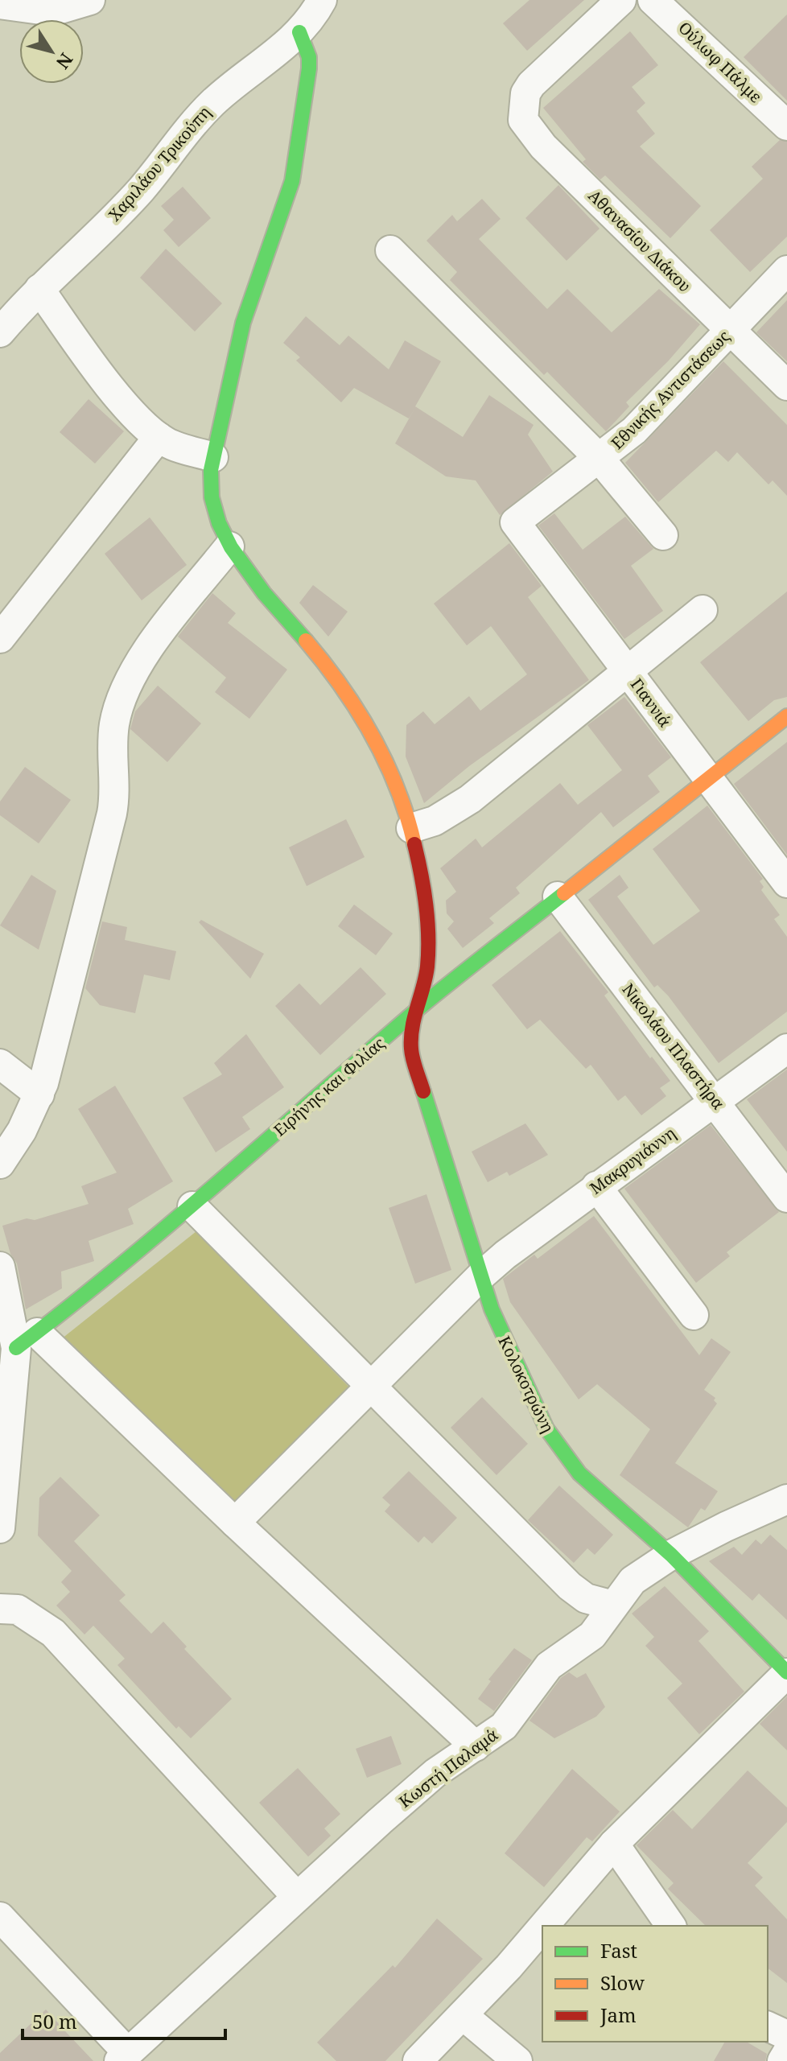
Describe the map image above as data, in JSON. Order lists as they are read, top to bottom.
{
  "streets": {
    "street": [
      "Ούλωφ Πάλμε",
      "Χαριλάου Τρικούπη",
      "Αθανασίου Διάκου",
      "Εθνικής Αντιστάσεως",
      "Γιαννιά",
      "Νικολάου Πλαστήρα",
      "Ειρήνης και Φιλίας",
      "Μακρυγιάννη",
      "Κολοκοτρώνη",
      "Κωστή Παλαμά"
    ]
  },
  "crossings": [
    ["Χαριλάου Τρικούπη", "Κολοκοτρώνη"],
    ["Αθανασίου Διάκου", "Εθνικής Αντιστάσεως"],
    ["Εθνικής Αντιστάσεως", "Γιαννιά"],
    ["Γιαννιά", "Ειρήνης και Φιλίας"],
    ["Νικολάου Πλαστήρα", "Ειρήνης και Φιλίας"],
    ["Νικολάου Πλαστήρα", "Μακρυγιάννη"],
    ["Ειρήνης και Φιλίας", "Κολοκοτρώνη"],
    ["Μακρυγιάννη", "Κολοκοτρώνη"],
    ["Κολοκοτρώνη", "Κωστή Παλαμά"]
  ],
  "legend": ["Fast", "Slow", "Jam"],
  "scale_bar": "50 m",
  "north": "bottom right"
}
